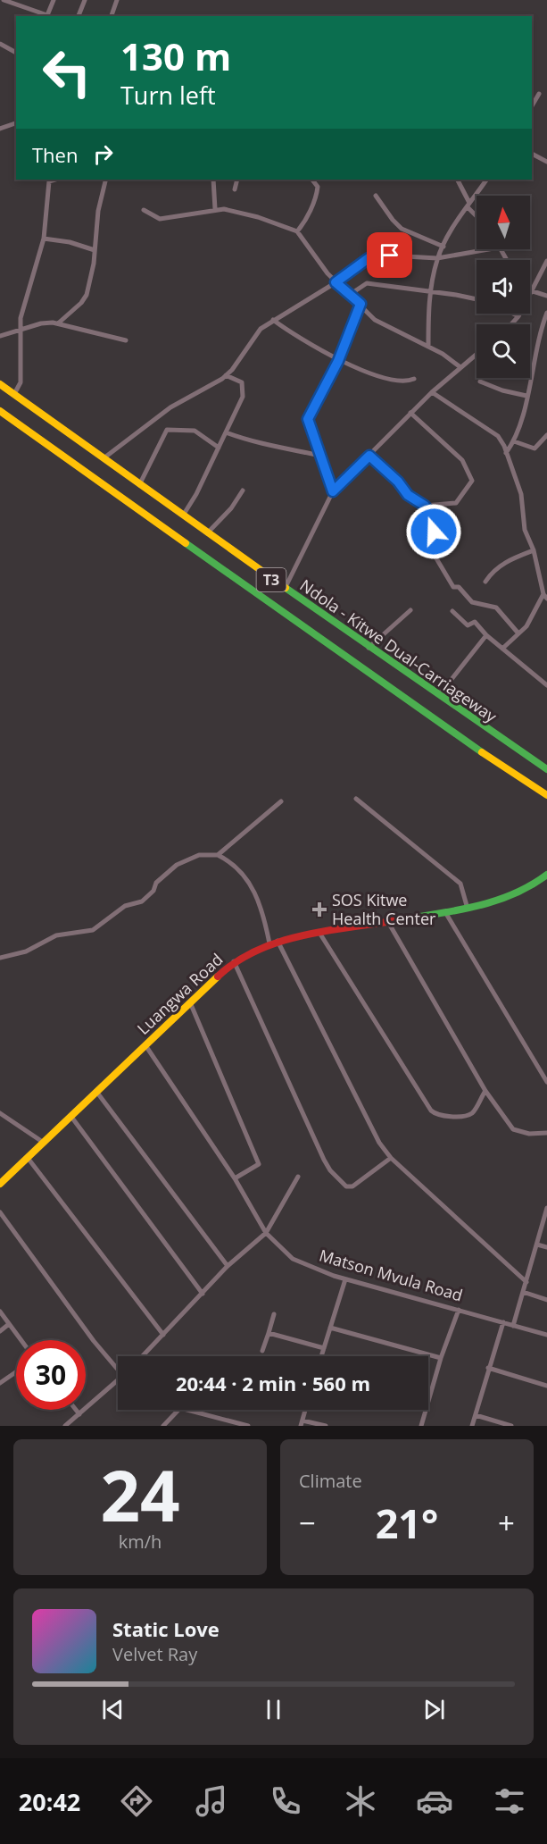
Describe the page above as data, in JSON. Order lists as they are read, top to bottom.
{
  "streets": {
    "main road": ["T3", "Ndola - Kitwe Dual-Carriageway", "Luangwa Road"],
    "street": ["Matson Mvula Road"]
  },
  "crossings": [
    ["Luangwa Road", "Matson Mvula Road"]
  ],
  "places": {
    "health": ["SOS Kitwe Health Center"]
  },
  "north": "top",
  "page": {
    "turn": ["130 m", "Turn left"],
    "then": "Then",
    "limit": "30",
    "trip": "20:44 · 2 min · 560 m",
    "tile": [
      ["24", "km/h"],
      "Climate"
    ],
    "heat": ["−", "21°", "+"],
    "song": ["Static Love", "Velvet Ray"],
    "tabs": "20:42"
  }
}
